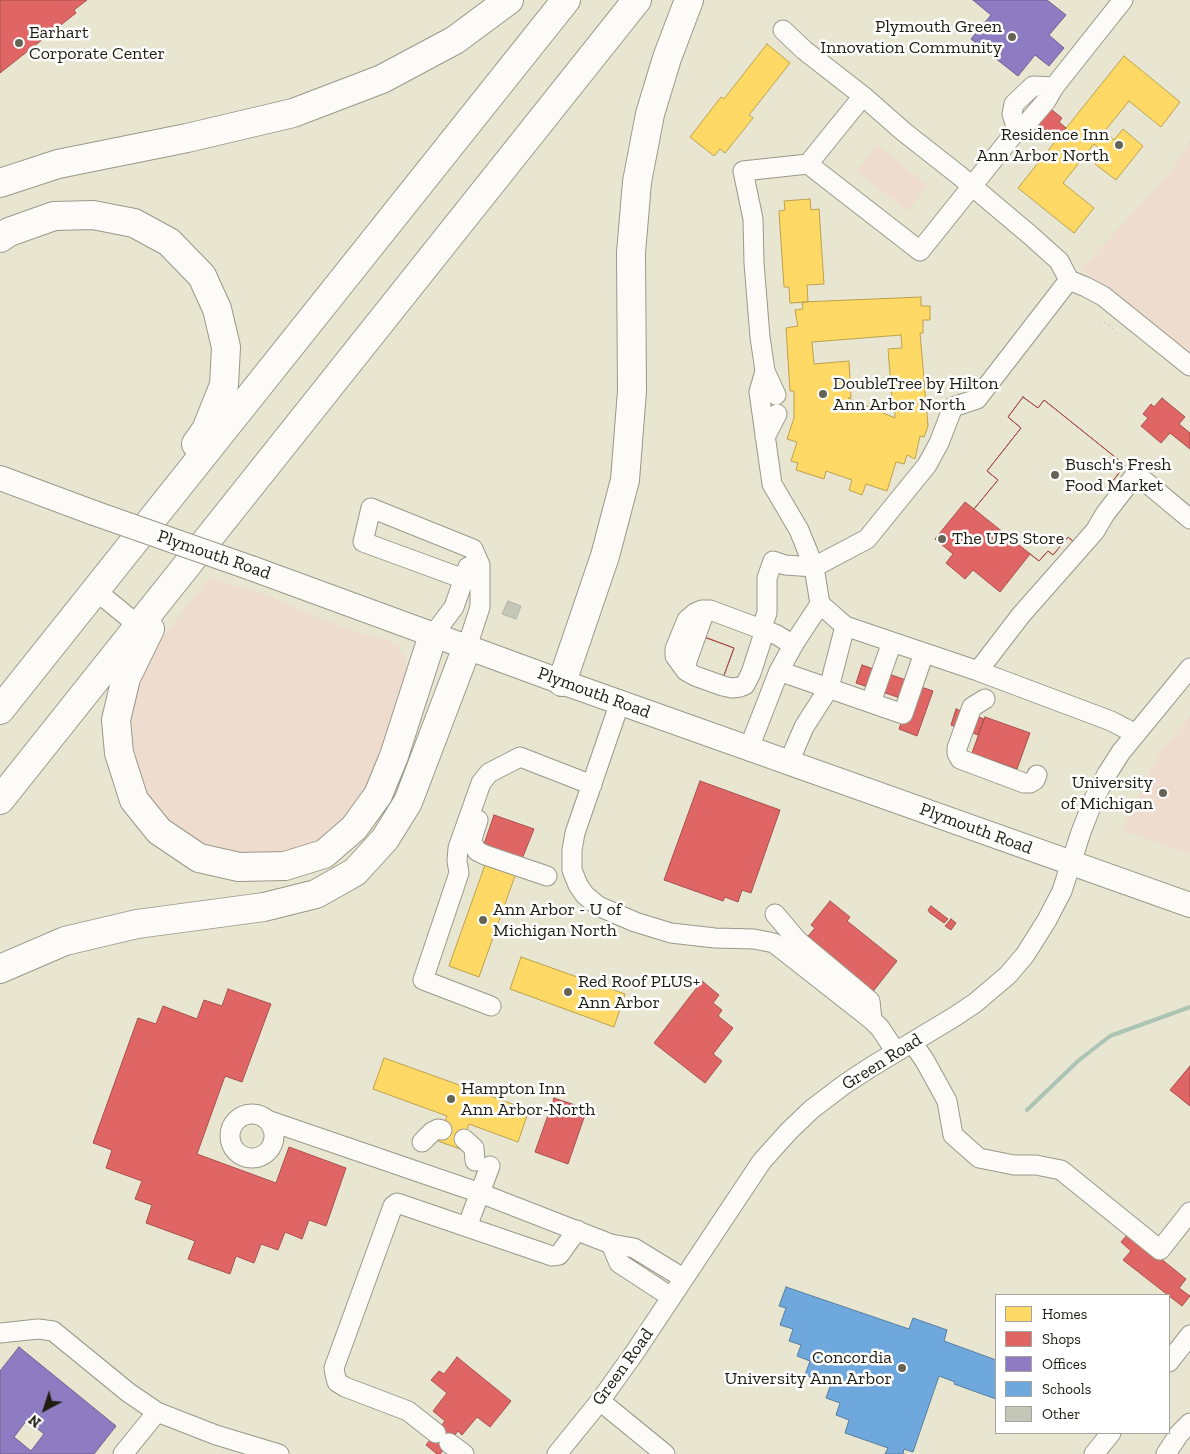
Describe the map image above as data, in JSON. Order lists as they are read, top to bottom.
{
  "streets": {
    "main road": ["Plymouth Road"],
    "street": ["Green Road"]
  },
  "crossings": [
    ["Plymouth Road", "Green Road"]
  ],
  "places": [
    "Plymouth Green Innovation Community",
    "Earhart Corporate Center",
    "Residence Inn Ann Arbor North",
    "DoubleTree by Hilton Ann Arbor North",
    "Busch's Fresh Food Market",
    "The UPS Store",
    "University of Michigan",
    "Ann Arbor - U of Michigan North",
    "Red Roof PLUS+ Ann Arbor",
    "Hampton Inn Ann Arbor-North",
    "Concordia University Ann Arbor"
  ],
  "legend": [
    "Homes",
    "Shops",
    "Offices",
    "Schools",
    "Other"
  ],
  "north": "bottom left"
}
